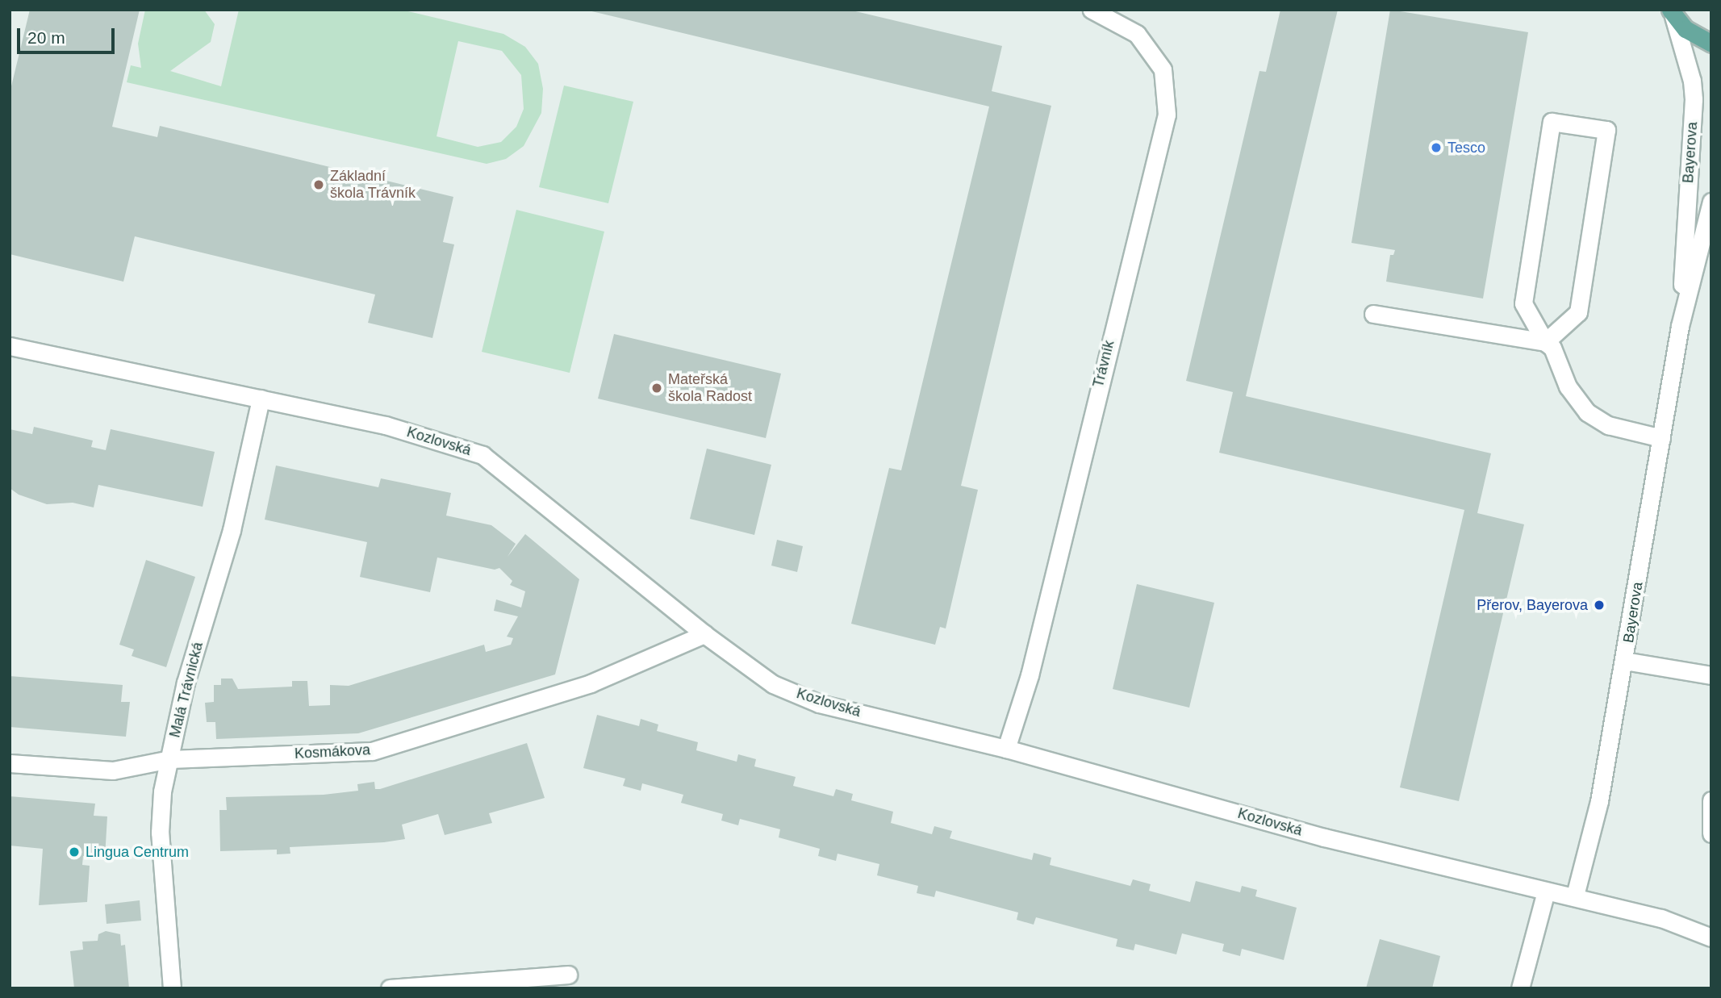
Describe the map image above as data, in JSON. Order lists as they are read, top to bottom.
{
  "streets": {
    "street": [
      "Bayerova",
      "Trávník",
      "Kozlovská",
      "Malá Trávnická",
      "Kosmákova"
    ]
  },
  "crossings": [
    ["Bayerova", "Kozlovská"],
    ["Trávník", "Kozlovská"],
    ["Kozlovská", "Malá Trávnická"],
    ["Kozlovská", "Kosmákova"],
    ["Malá Trávnická", "Kosmákova"]
  ],
  "places": [
    "Tesco",
    "Základní škola Trávník",
    "Mateřská škola Radost",
    "Přerov, Bayerova",
    "Lingua Centrum"
  ],
  "scale_bar": "20 m"
}
